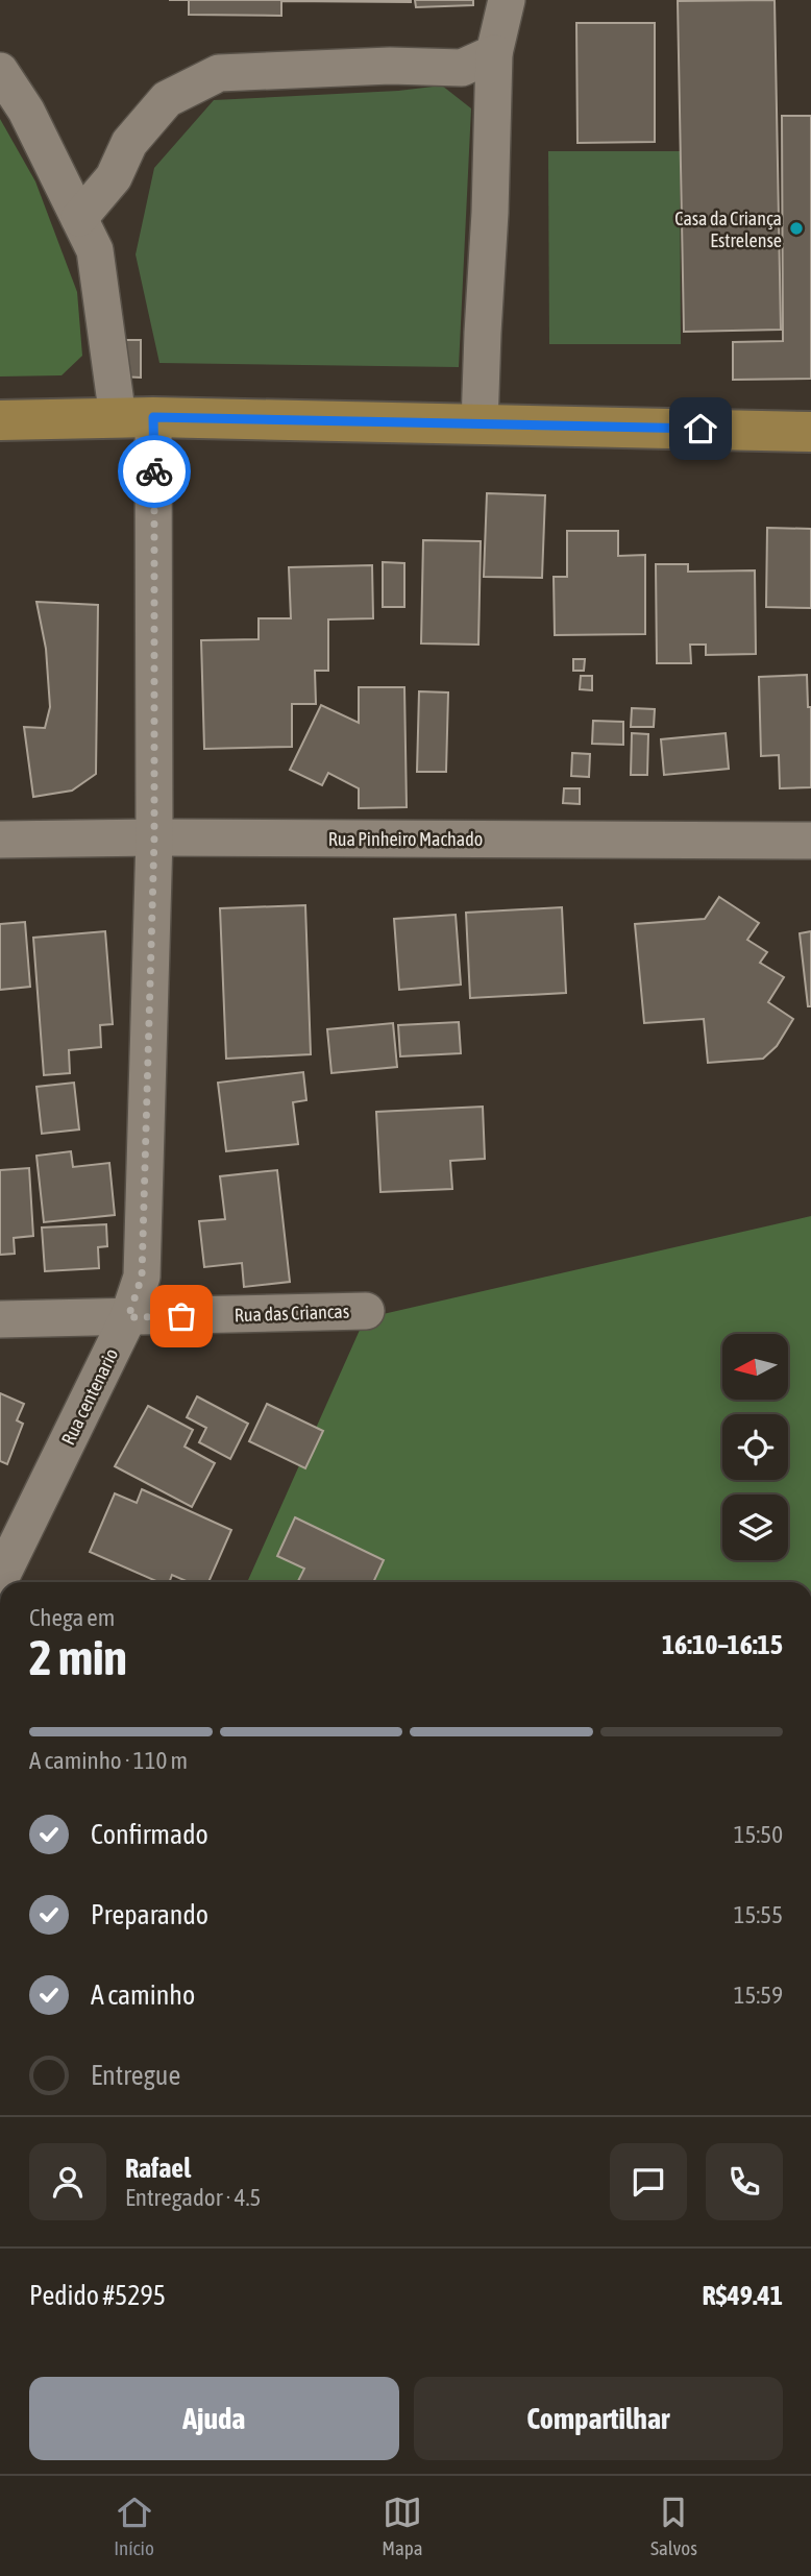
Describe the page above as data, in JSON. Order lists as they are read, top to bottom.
{
  "streets": {
    "street": ["Rua Pinheiro Machado", "Rua das Criancas", "Rua centenario"]
  },
  "crossings": [
    ["Rua Pinheiro Machado", "Rua centenario"],
    ["Rua das Criancas", "Rua centenario"]
  ],
  "places": ["Casa da Criança Estrelense"],
  "north": "left",
  "page": {
    "heading": ["2 min", "Chega em", "16:10–16:15"],
    "panel": [
      "Rafael",
      "Entregador · 4.5",
      "Pedido #5295",
      "R$49.41"
    ],
    "bar": "A caminho · 110 m",
    "list": [
      ["Confirmado", "15:50"],
      ["Preparando", "15:55"],
      ["A caminho", "15:59"],
      "Entregue"
    ],
    "buttons": ["Ajuda", "Compartilhar"],
    "tabs": ["Início", "Mapa", "Salvos"]
  }
}
